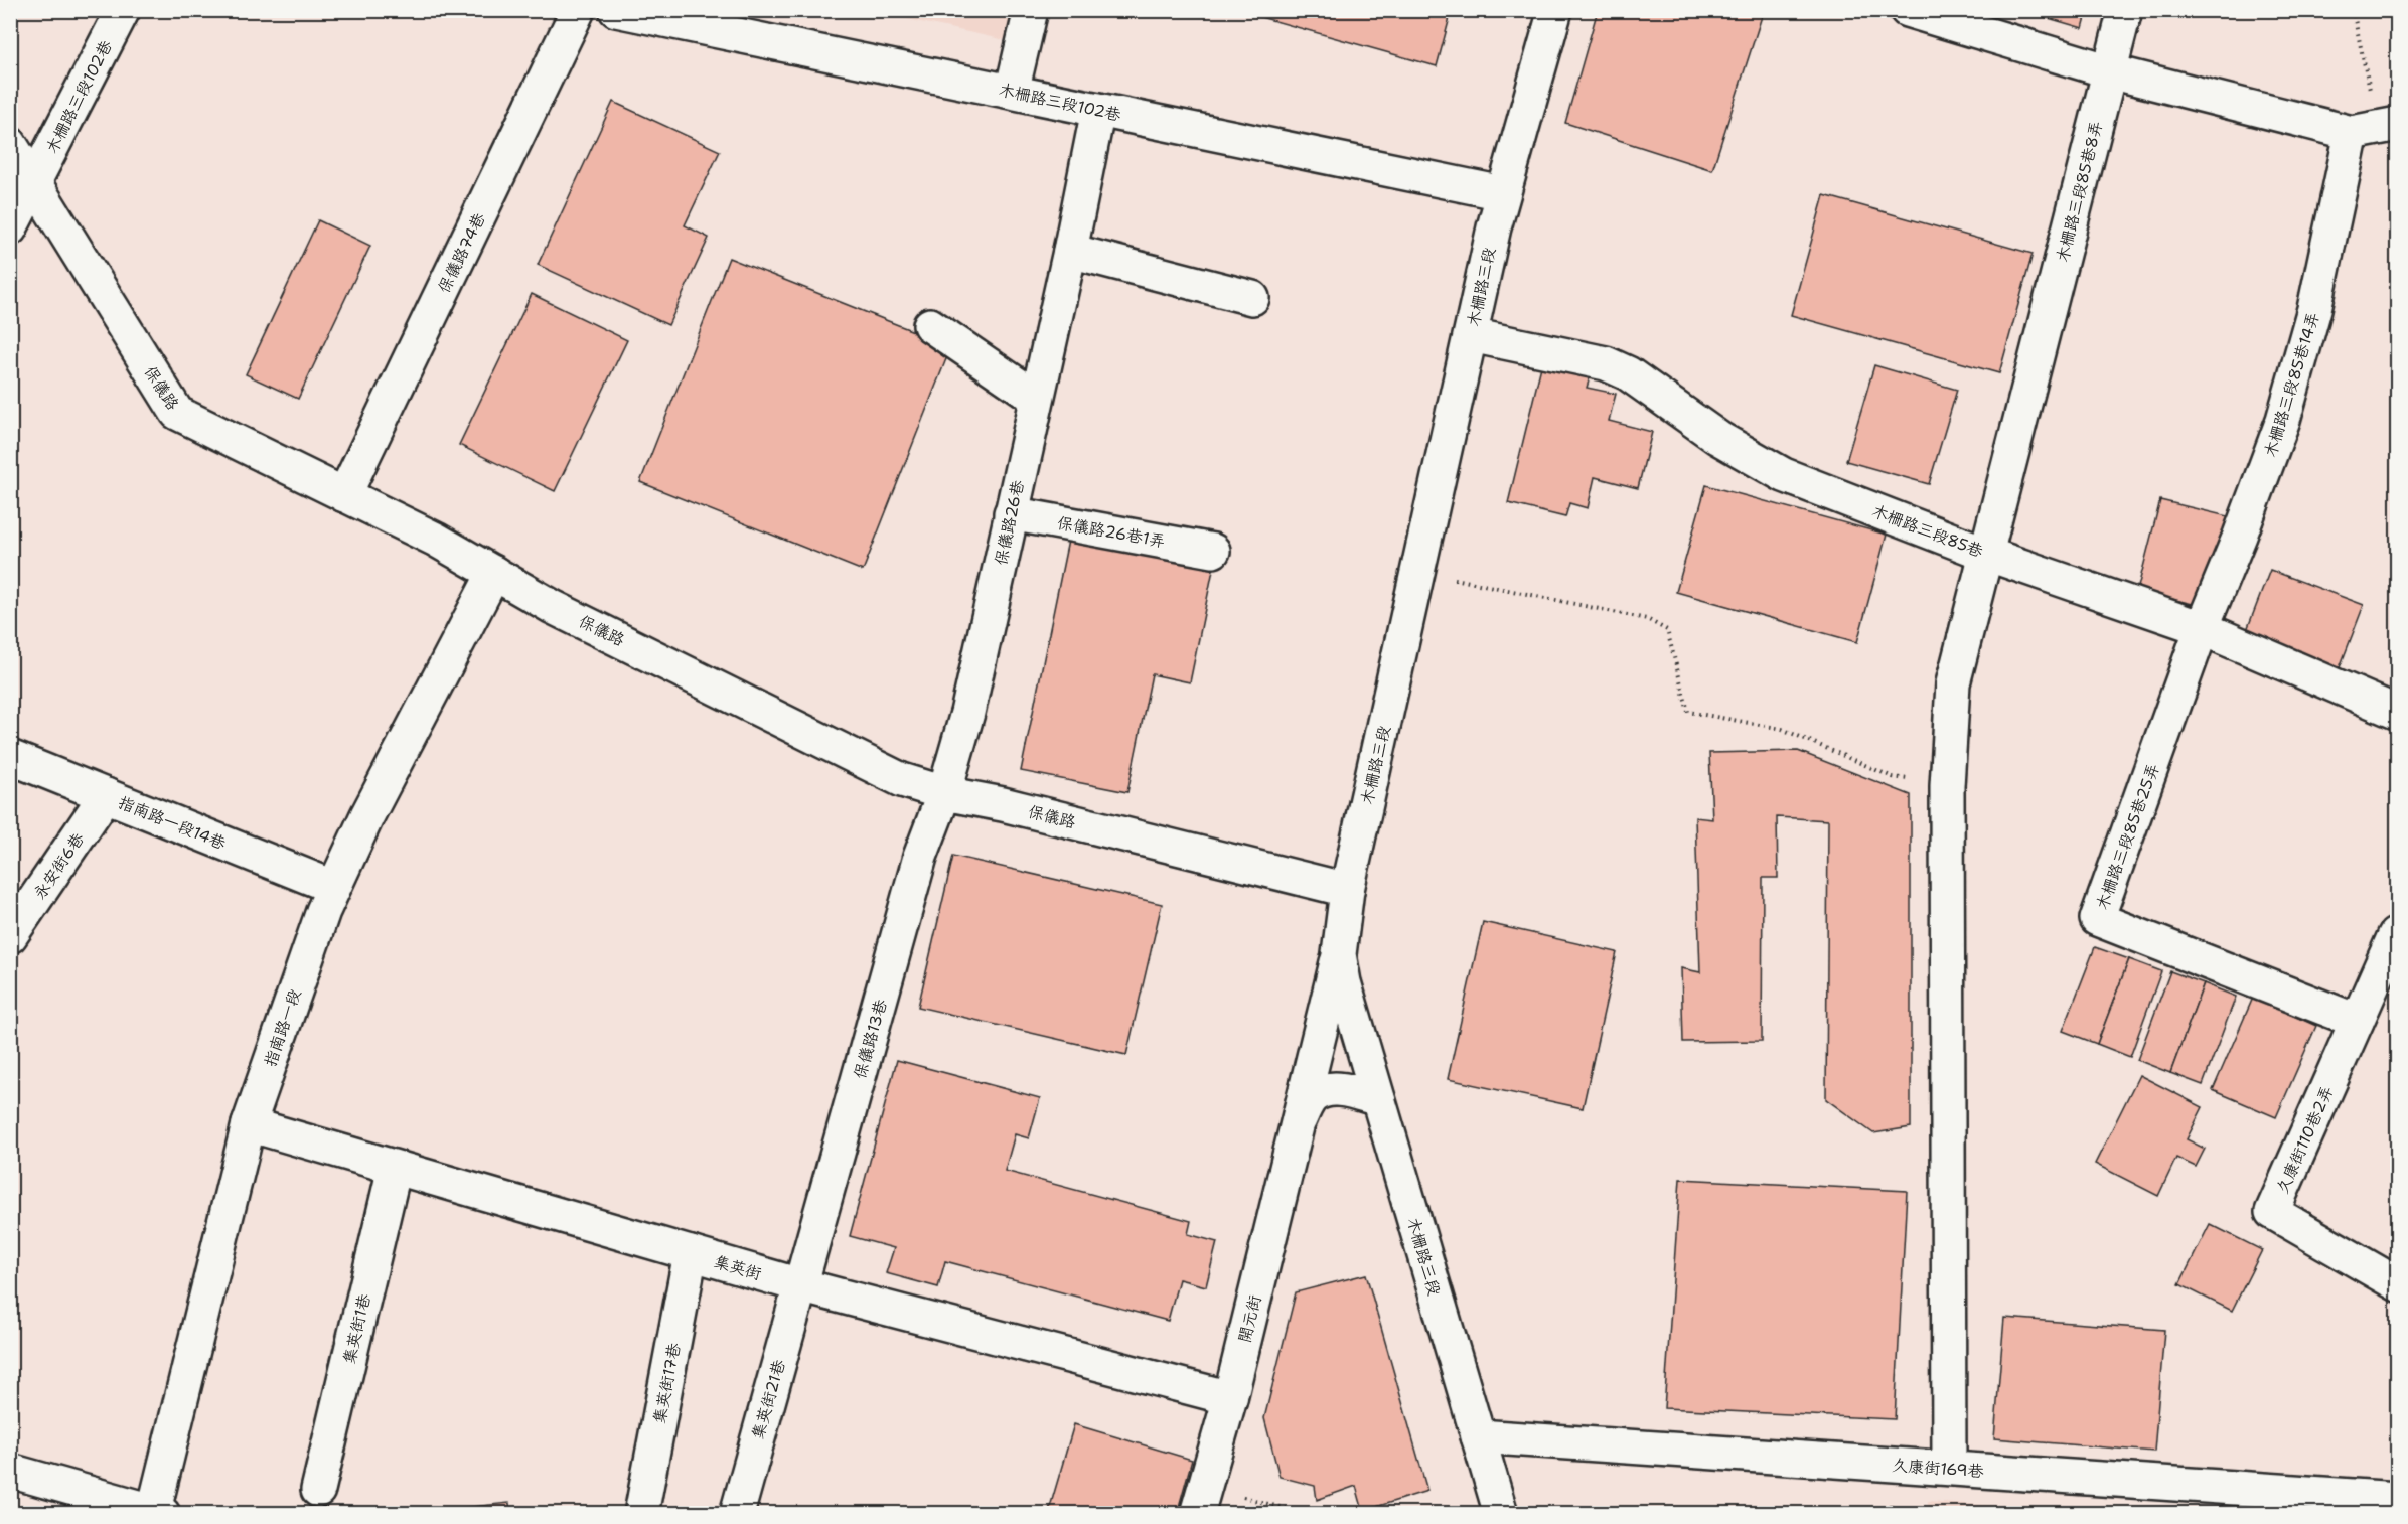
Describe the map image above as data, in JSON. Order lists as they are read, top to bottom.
{
  "streets": {
    "street": [
      "木柵路三段102巷",
      "木柵路三段85巷8弄",
      "保儀路74巷",
      "木柵路三段",
      "木柵路三段85巷14弄",
      "保儀路",
      "保儀路26巷",
      "木柵路三段85巷",
      "保儀路26巷1弄",
      "指南路一段14巷",
      "木柵路三段85巷25弄",
      "永安街6巷",
      "指南路一段",
      "保儀路13巷",
      "久康街110巷2弄",
      "集英街",
      "開元街",
      "集英街1巷",
      "集英街17巷",
      "集英街21巷",
      "久康街169巷"
    ]
  },
  "crossings": [
    ["木柵路三段102巷", "木柵路三段"],
    ["木柵路三段102巷", "保儀路"],
    ["木柵路三段102巷", "保儀路26巷"],
    ["木柵路三段85巷8弄", "木柵路三段85巷"],
    ["木柵路三段85巷8弄", "久康街169巷"],
    ["保儀路74巷", "保儀路"],
    ["木柵路三段", "保儀路"],
    ["木柵路三段", "木柵路三段85巷"],
    ["木柵路三段", "開元街"],
    ["木柵路三段", "久康街169巷"],
    ["木柵路三段85巷14弄", "木柵路三段85巷"],
    ["木柵路三段85巷14弄", "木柵路三段85巷25弄"],
    ["保儀路", "保儀路26巷"],
    ["保儀路", "指南路一段"],
    ["保儀路", "保儀路13巷"],
    ["保儀路26巷", "保儀路26巷1弄"],
    ["保儀路26巷", "保儀路13巷"],
    ["木柵路三段85巷", "木柵路三段85巷25弄"],
    ["指南路一段14巷", "永安街6巷"],
    ["指南路一段14巷", "指南路一段"],
    ["木柵路三段85巷25弄", "久康街110巷2弄"],
    ["指南路一段", "集英街"],
    ["保儀路13巷", "集英街"],
    ["保儀路13巷", "集英街21巷"],
    ["集英街", "開元街"],
    ["集英街", "集英街1巷"],
    ["集英街", "集英街17巷"],
    ["集英街", "集英街21巷"]
  ]
}
